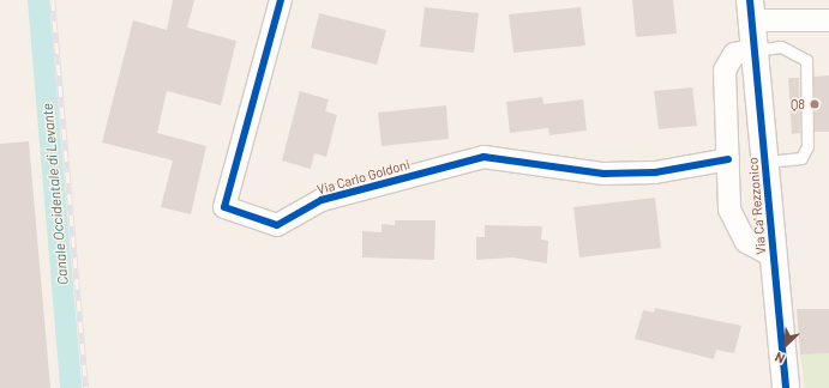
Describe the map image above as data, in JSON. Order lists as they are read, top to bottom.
{
  "streets": {
    "main road": ["Via Ca' Rezzonico"],
    "street": ["Via Carlo Goldoni"]
  },
  "water": ["Canale Occidentale di Levante"],
  "places": ["Q8"],
  "north": "bottom left"
}
